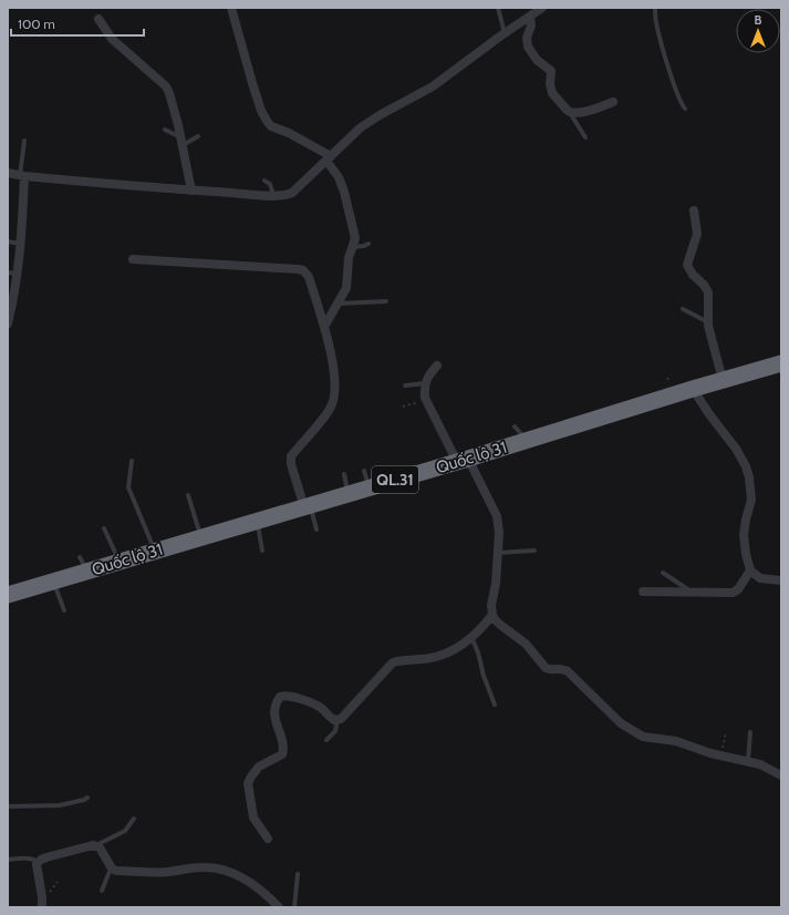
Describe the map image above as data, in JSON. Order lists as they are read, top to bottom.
{
  "streets": {
    "highway": ["Quốc lộ 31", "QL.31"]
  },
  "scale_bar": "100 m",
  "north": "top"
}
